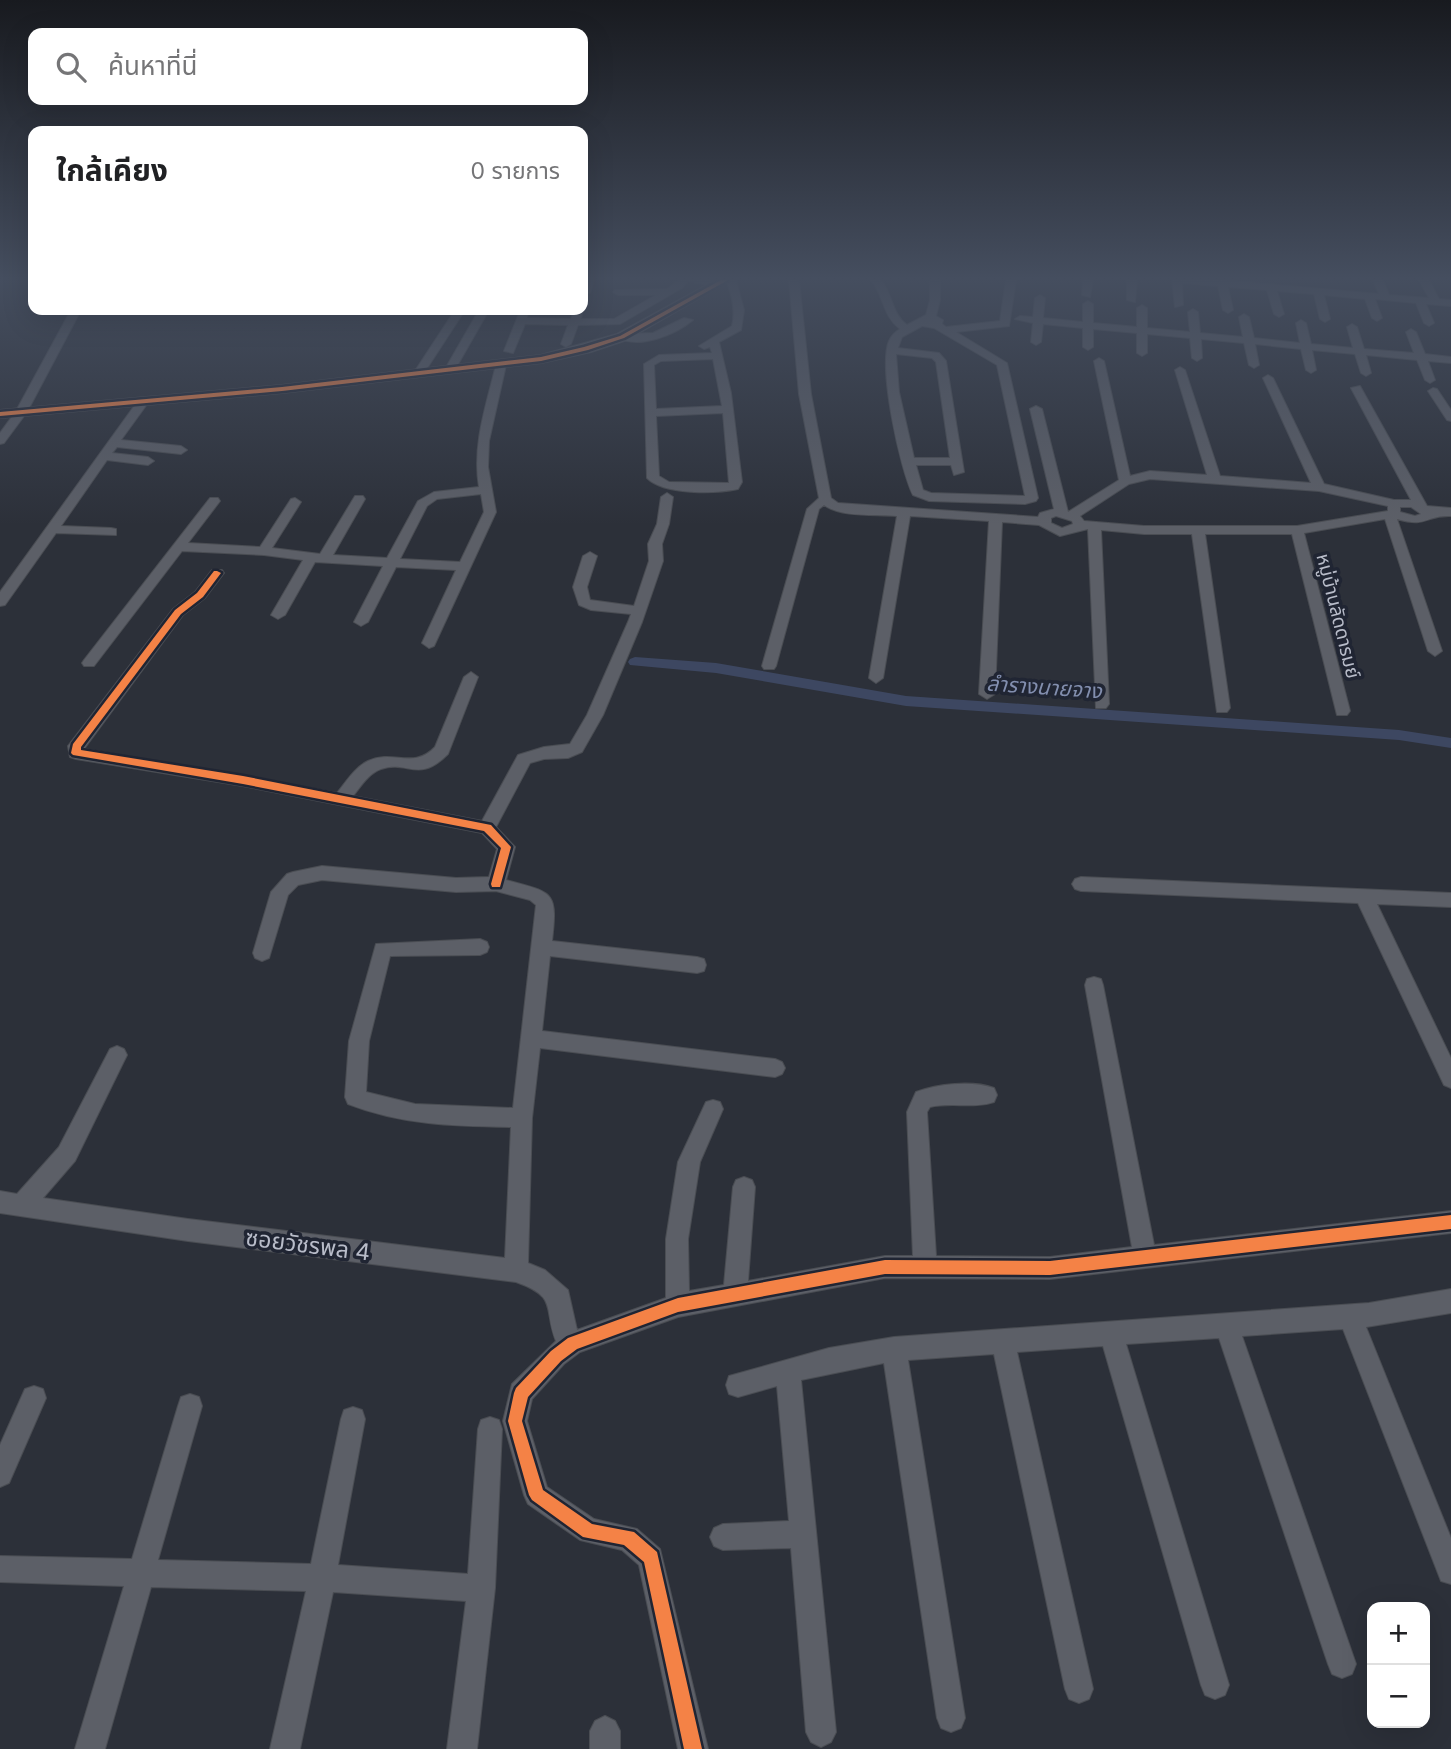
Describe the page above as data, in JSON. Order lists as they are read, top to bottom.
{
  "streets": {
    "street": ["หมู่บ้านลัดดารมย์", "ซอยวัชรพล 4"]
  },
  "water": ["ลำรางนายจาง"],
  "page": {
    "search": "ค้นหาที่นี่",
    "heading": ["ใกล้เคียง", "0 รายการ"],
    "map_buttons": ["+", "−"]
  }
}
